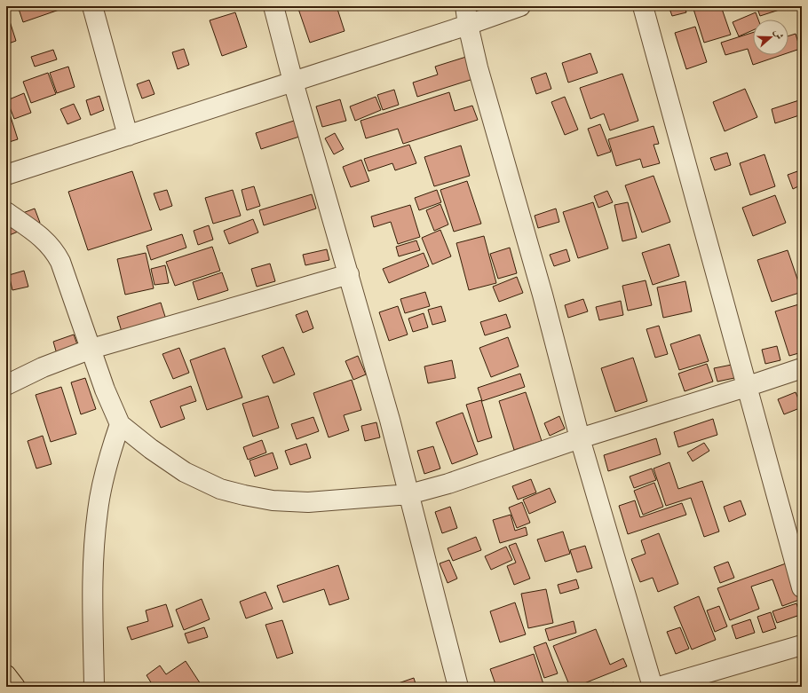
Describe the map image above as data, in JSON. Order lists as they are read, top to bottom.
{
  "north": "right"
}
